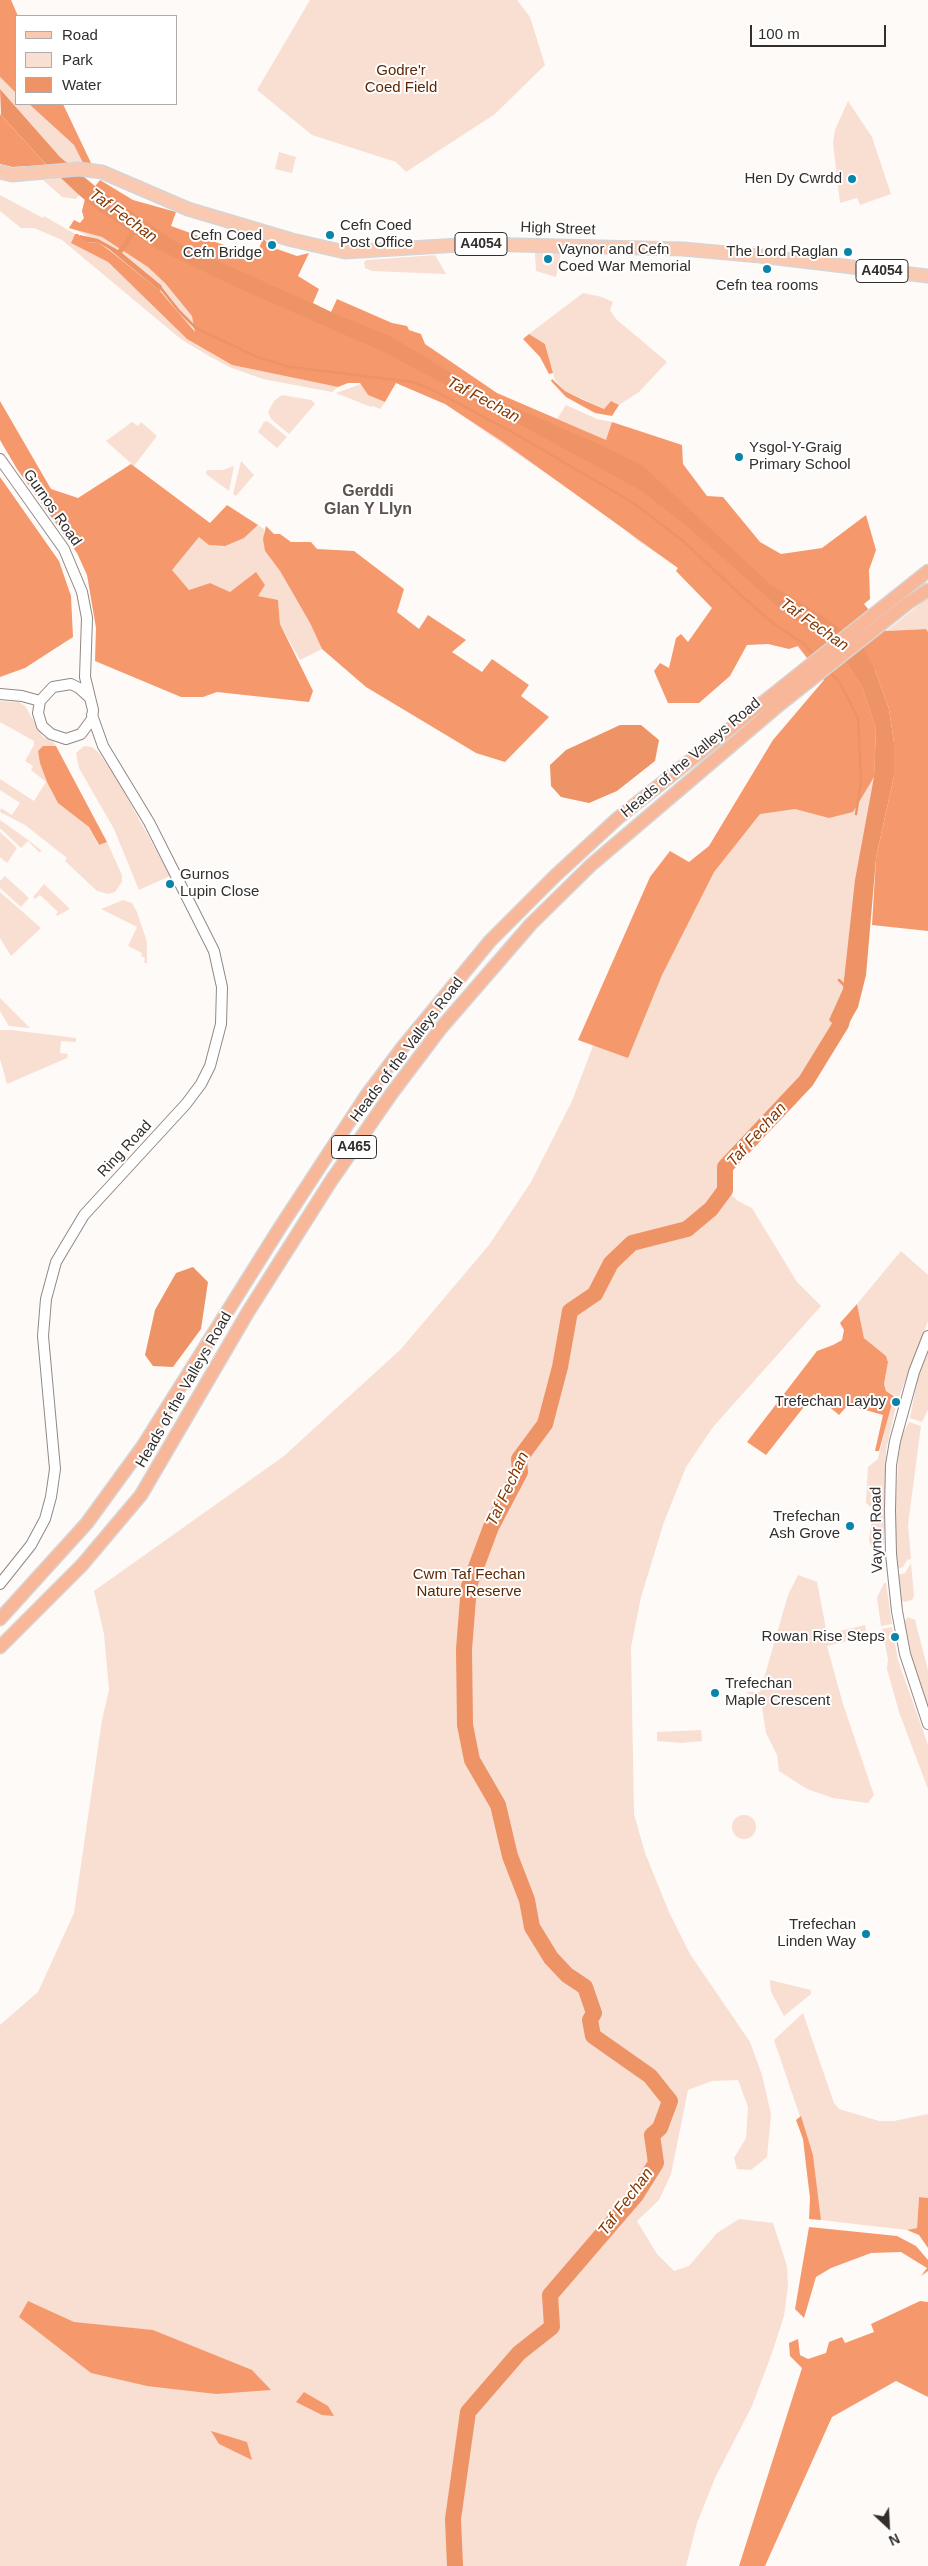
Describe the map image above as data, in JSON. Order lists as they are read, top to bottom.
{
  "streets": {
    "highway": ["Heads of the Valleys Road", "A465"],
    "main road": ["High Street", "A4054"],
    "street": ["Gurnos Road", "Ring Road", "Vaynor Road"]
  },
  "crossings": [
    ["Gurnos Road", "Ring Road"]
  ],
  "districts": ["Gerddi Glan Y Llyn"],
  "water": ["Taf Fechan"],
  "parks": ["Godre'r Coed Field", "Cwm Taf Fechan Nature Reserve"],
  "places": [
    "Hen Dy Cwrdd",
    "Cefn Coed Post Office",
    "Cefn Coed Cefn Bridge",
    "The Lord Raglan",
    "Vaynor and Cefn Coed War Memorial",
    "Cefn tea rooms",
    "Ysgol-Y-Graig Primary School",
    "Gurnos Lupin Close",
    "Trefechan Layby",
    "Trefechan Ash Grove",
    "Rowan Rise Steps",
    "Trefechan Maple Crescent",
    "Trefechan Linden Way"
  ],
  "legend": ["Road", "Park", "Water"],
  "scale_bar": "100 m",
  "north": "bottom right"
}
